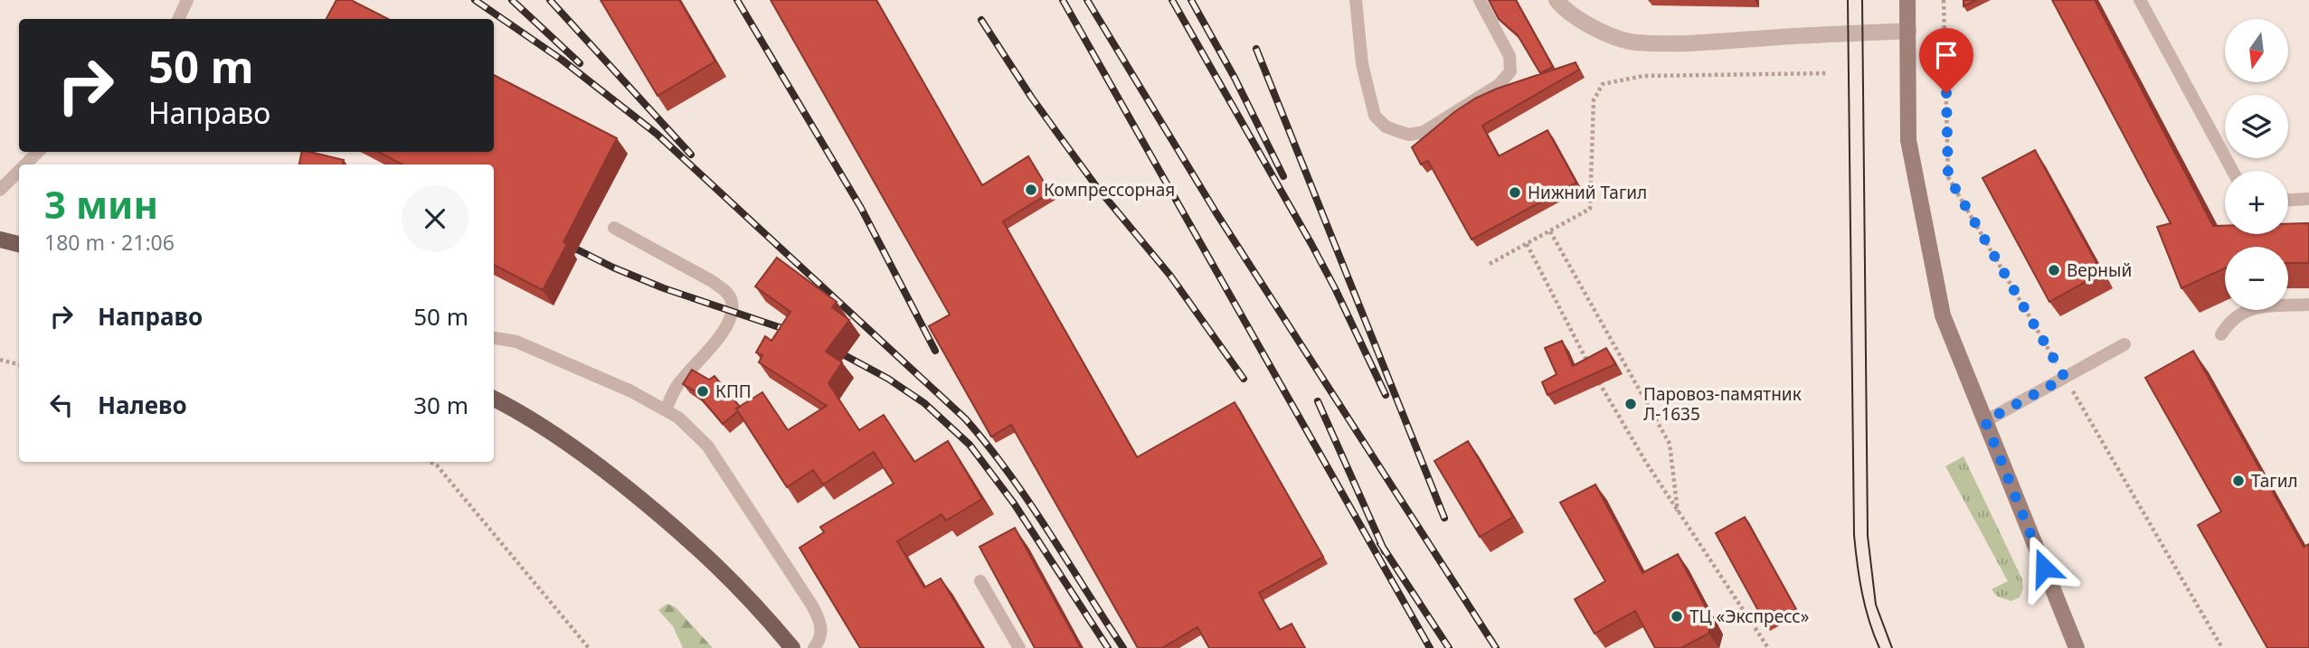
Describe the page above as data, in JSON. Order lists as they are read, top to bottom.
{
  "places": [
    "Компрессорная",
    "Нижний Тагил",
    "Верный",
    "КПП",
    "Паровоз-памятник Л-1635",
    "Тагил",
    "ТЦ «Экспресс»"
  ],
  "north": "bottom",
  "page": {
    "map_buttons": ["+", "−"],
    "turn": ["50 m", "Направо"],
    "heading": ["3 мин", "180 m · 21:06"],
    "list": [
      {
        "name": "Направо",
        "value": "50 m"
      },
      {
        "name": "Налево",
        "value": "30 m"
      }
    ]
  }
}
